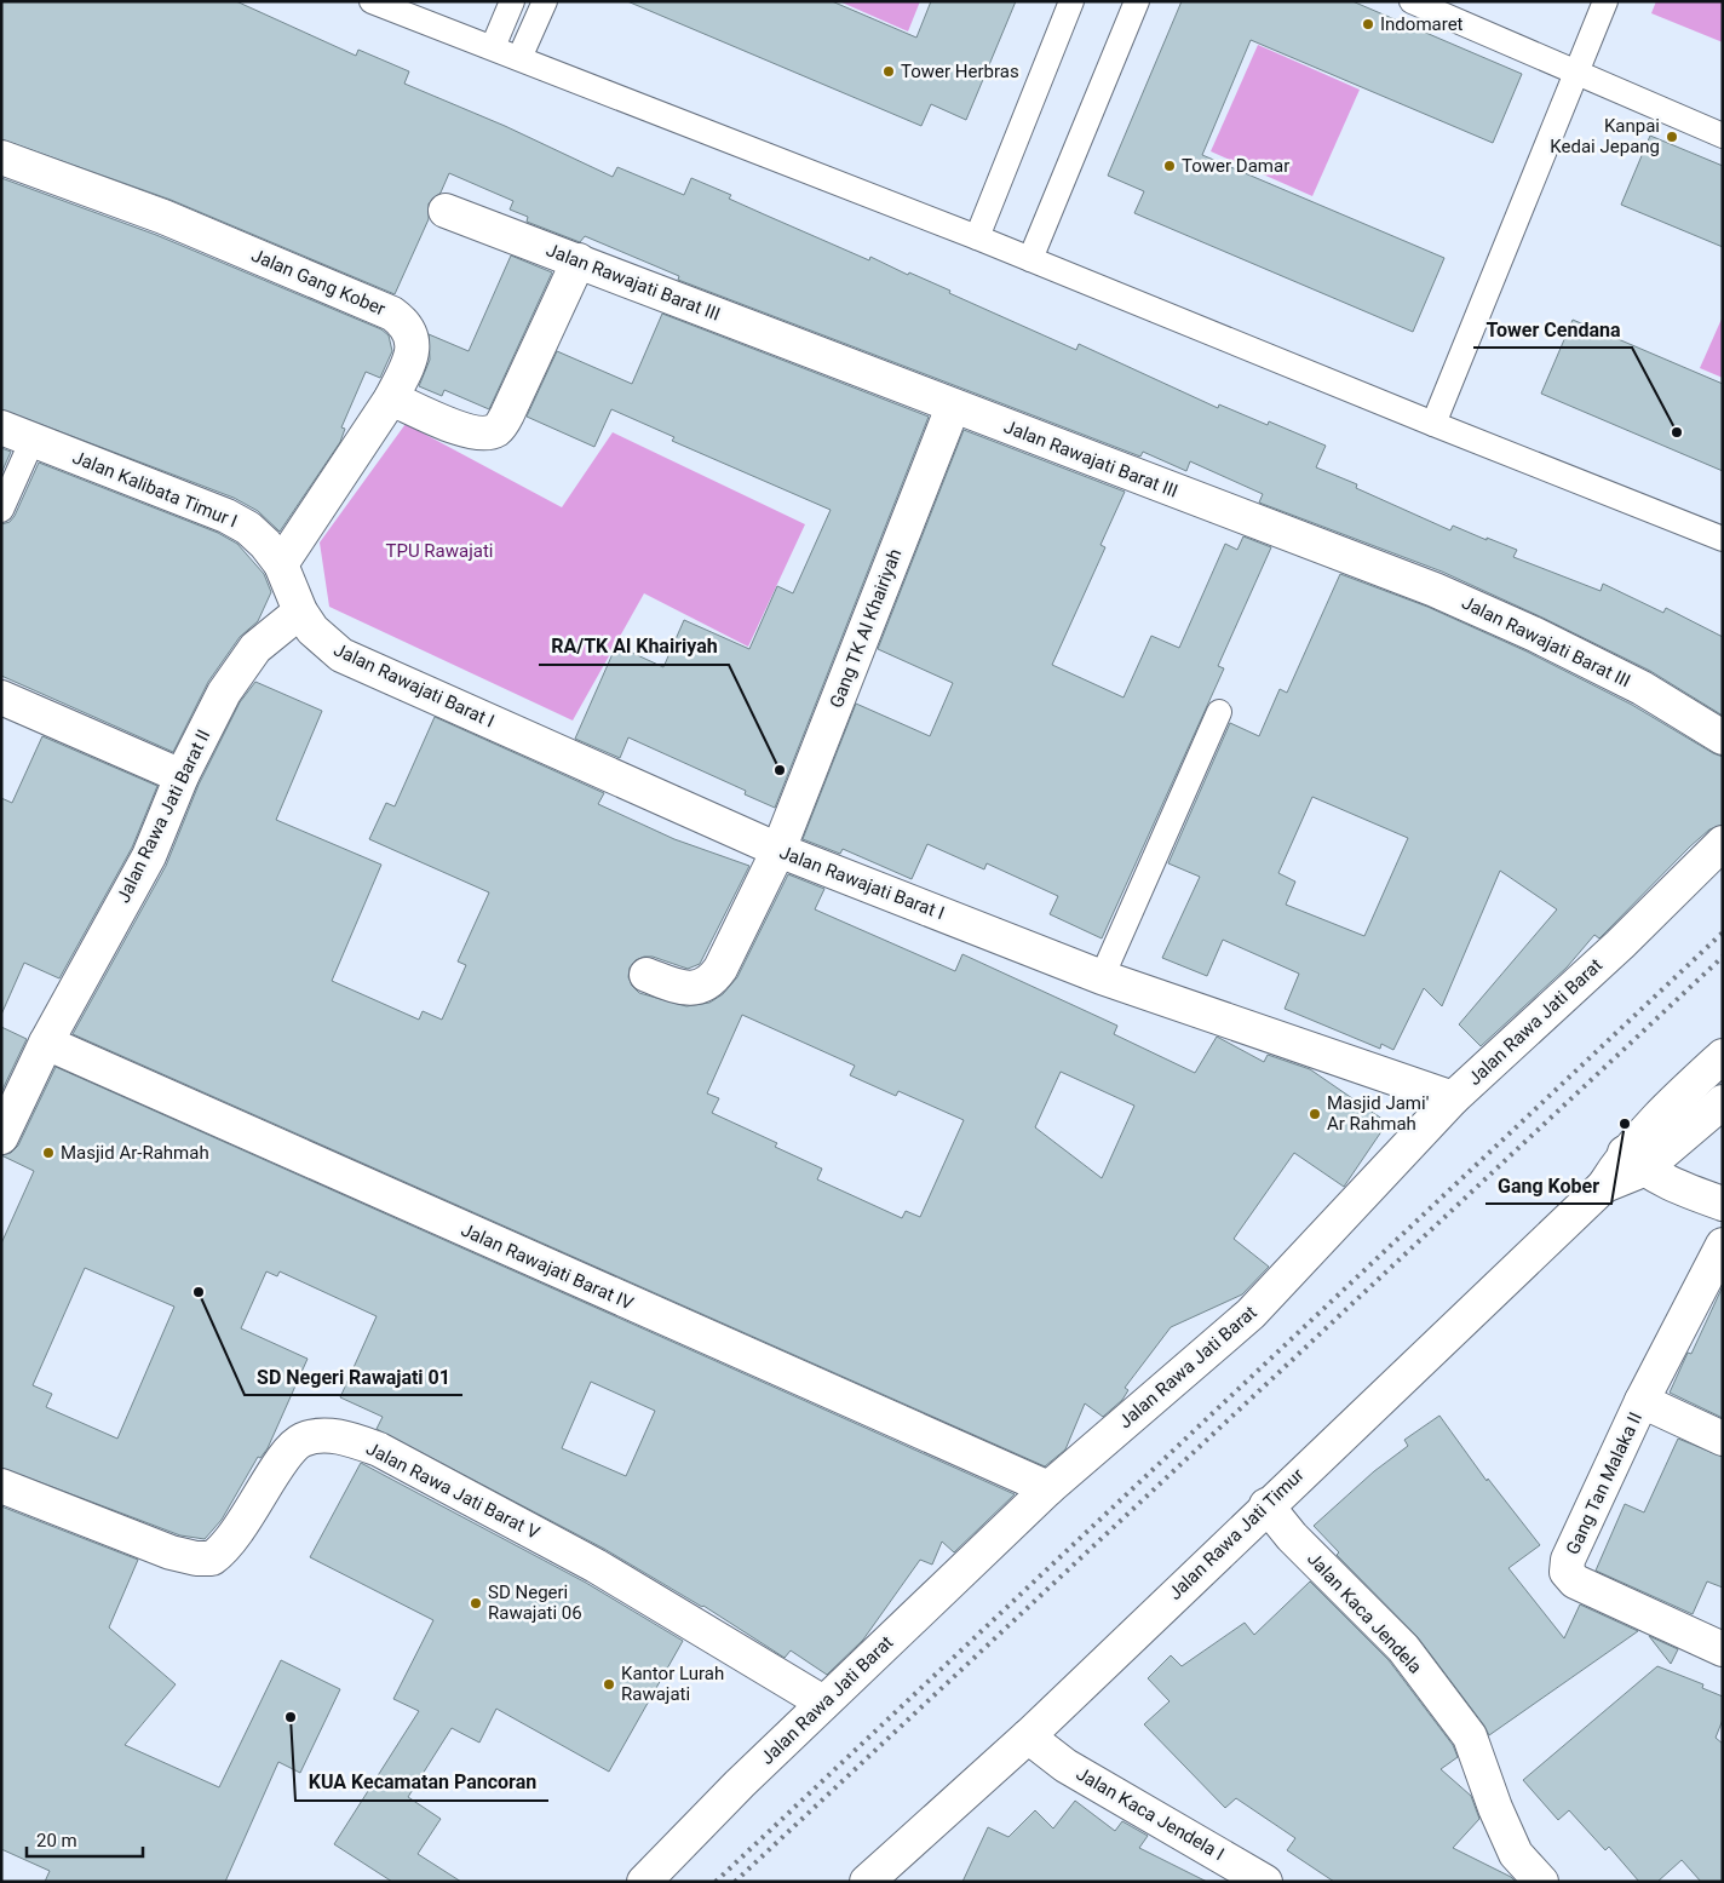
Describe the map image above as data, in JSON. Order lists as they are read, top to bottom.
{
  "streets": {
    "street": [
      "Jalan Gang Kober",
      "Jalan Rawajati Barat III",
      "Jalan Kalibata Timur I",
      "Gang TK Al Khairiyah",
      "Jalan Rawajati Barat I",
      "Jalan Rawa Jati Barat II",
      "Jalan Rawa Jati Barat",
      "Jalan Rawajati Barat IV",
      "Gang Tan Malaka II",
      "Jalan Rawa Jati Barat V",
      "Jalan Rawa Jati Timur",
      "Jalan Kaca Jendela",
      "Jalan Kaca Jendela I"
    ]
  },
  "crossings": [
    ["Jalan Gang Kober", "Jalan Kalibata Timur I"],
    ["Jalan Rawajati Barat III", "Gang TK Al Khairiyah"],
    ["Jalan Kalibata Timur I", "Jalan Rawajati Barat I"],
    ["Jalan Kalibata Timur I", "Jalan Rawa Jati Barat II"],
    ["Gang TK Al Khairiyah", "Jalan Rawajati Barat I"],
    ["Jalan Rawajati Barat I", "Jalan Rawa Jati Barat II"],
    ["Jalan Rawajati Barat I", "Jalan Rawa Jati Barat"],
    ["Jalan Rawa Jati Barat II", "Jalan Rawajati Barat IV"],
    ["Jalan Rawa Jati Barat", "Jalan Rawajati Barat IV"],
    ["Jalan Rawa Jati Barat", "Jalan Rawa Jati Barat V"],
    ["Jalan Rawa Jati Timur", "Jalan Kaca Jendela"],
    ["Jalan Rawa Jati Timur", "Jalan Kaca Jendela I"]
  ],
  "parks": ["TPU Rawajati"],
  "places": [
    "Indomaret",
    "Tower Herbras",
    "Kanpai Kedai Jepang",
    "Tower Damar",
    "Tower Cendana",
    "RA/TK Al Khairiyah",
    "Masjid Jami' Ar Rahmah",
    "Gang Kober",
    "Masjid Ar-Rahmah",
    "SD Negeri Rawajati 01",
    "SD Negeri Rawajati 06",
    "Kantor Lurah Rawajati",
    "KUA Kecamatan Pancoran"
  ],
  "scale_bar": "20 m"
}
